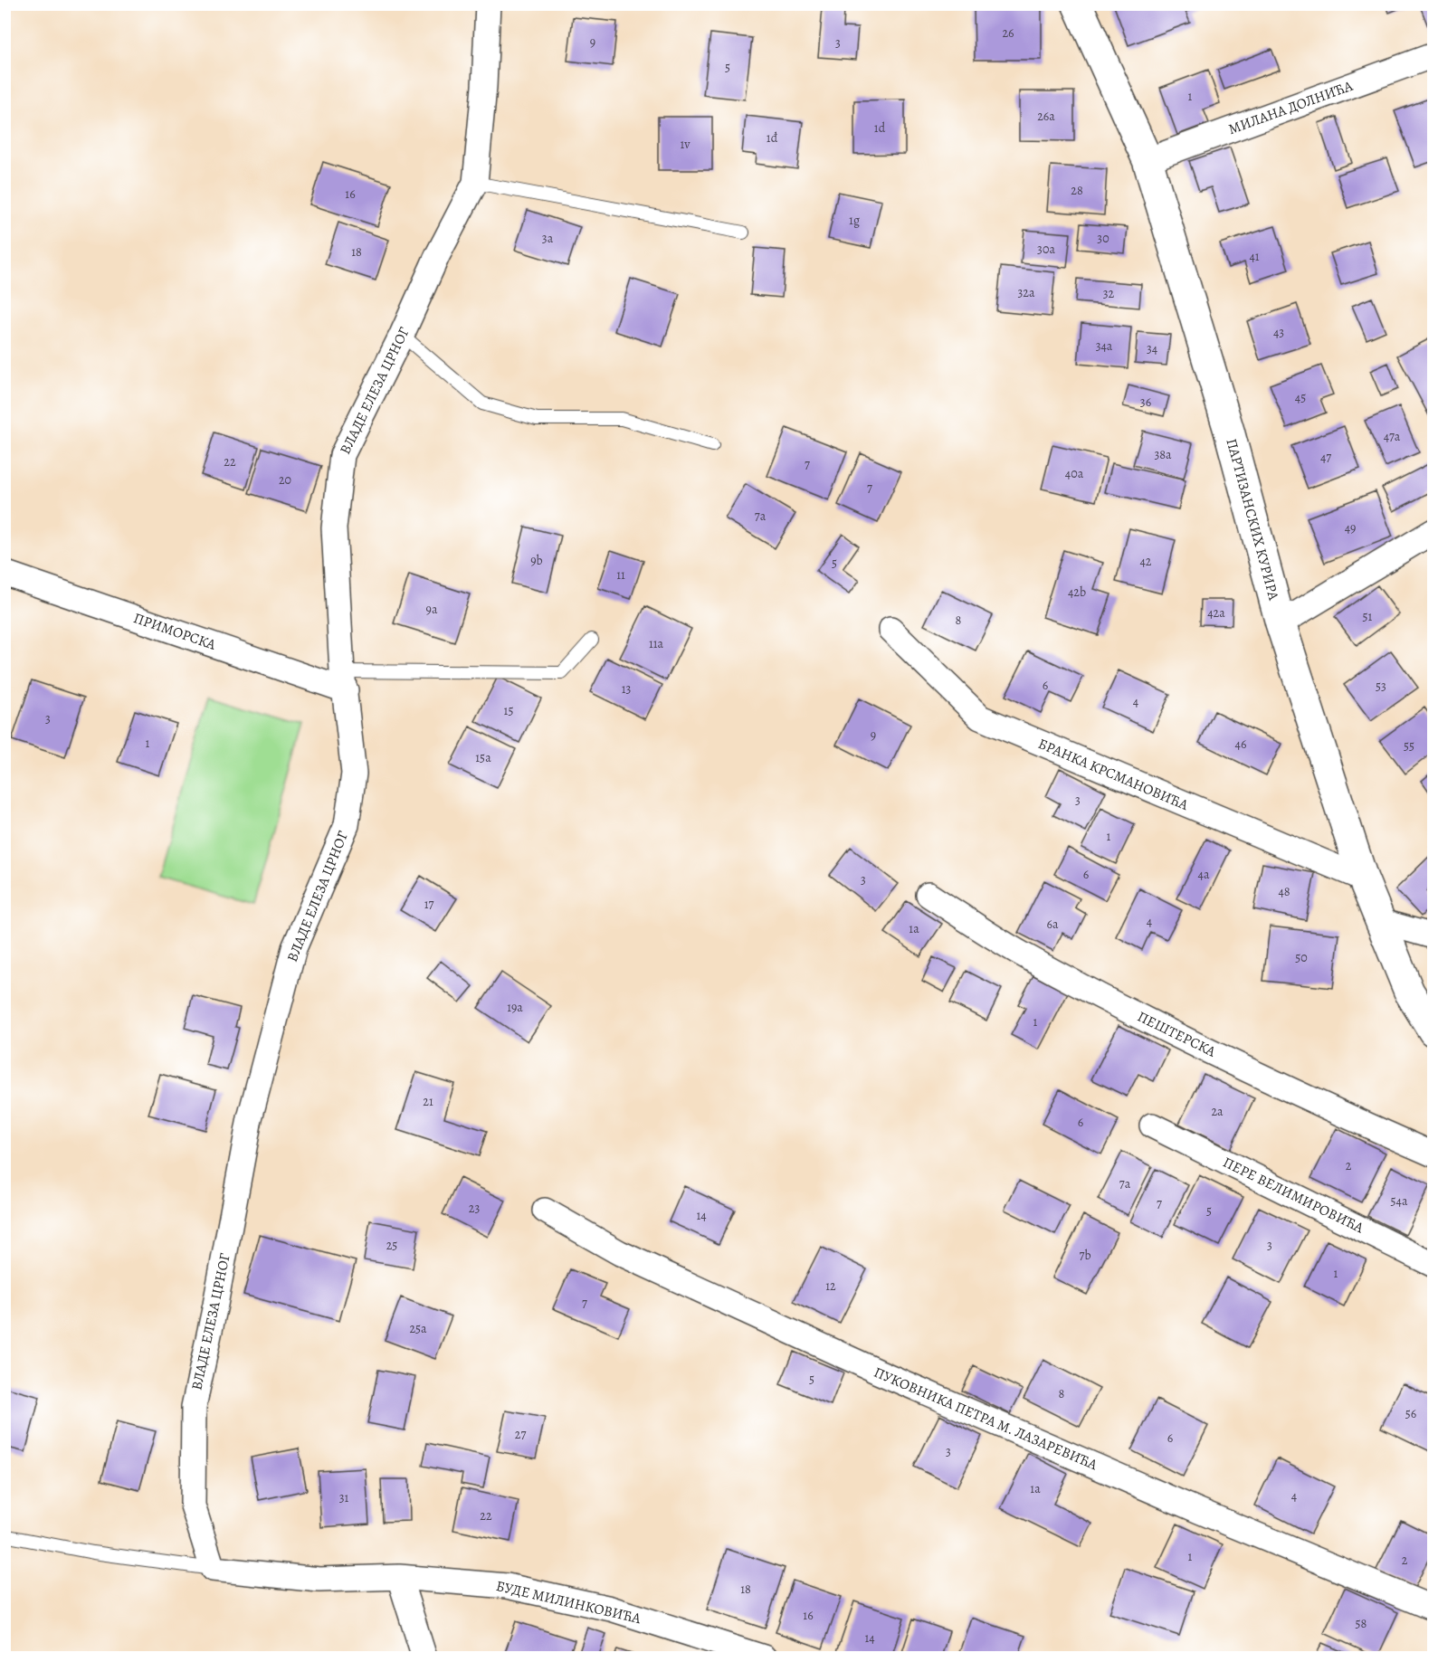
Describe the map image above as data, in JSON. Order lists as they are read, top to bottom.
{
  "streets": {
    "street": [
      "МИЛАНА ДОЛНИЋА",
      "ВЛАДЕ ЕЛЕЗА ЦРНОГ",
      "ПАРТИЗАНСКИХ КУРИРА",
      "ПРИМОРСКА",
      "БРАНКА КРСМАНОВИЋА",
      "ПЕШТЕРСКА",
      "ПЕРЕ ВЕЛИМИРОВИЋА",
      "ПУКОВНИКА ПЕТРА М. ЛАЗАРЕВИЋА",
      "БУДЕ МИЛИНКОВИЋА"
    ]
  },
  "crossings": [
    ["МИЛАНА ДОЛНИЋА", "ПАРТИЗАНСКИХ КУРИРА"],
    ["ВЛАДЕ ЕЛЕЗА ЦРНОГ", "ПРИМОРСКА"],
    ["ПАРТИЗАНСКИХ КУРИРА", "БРАНКА КРСМАНОВИЋА"]
  ],
  "house_numbers": [
    "26",
    "9",
    "3",
    "5",
    "1",
    "26a",
    "1d",
    "1đ",
    "1v",
    "28",
    "16",
    "1g",
    "3a",
    "30",
    "30a",
    "18",
    "41",
    "32a",
    "32",
    "43",
    "34a",
    "34",
    "45",
    "36",
    "47a",
    "38a",
    "47",
    "22",
    "7",
    "40a",
    "20",
    "7",
    "7a",
    "49",
    "9b",
    "42",
    "5",
    "11",
    "42b",
    "9a",
    "42a",
    "51",
    "8",
    "11a",
    "6",
    "53",
    "13",
    "4",
    "15",
    "3",
    "9",
    "1",
    "46",
    "55",
    "15a",
    "3",
    "1",
    "6",
    "4a",
    "3",
    "48",
    "17",
    "4",
    "6a",
    "1a",
    "50",
    "19a",
    "1",
    "21",
    "2a",
    "6",
    "2",
    "7a",
    "54a",
    "7",
    "23",
    "5",
    "14",
    "25",
    "3",
    "7b",
    "1",
    "12",
    "7",
    "25a",
    "5",
    "8",
    "56",
    "27",
    "6",
    "3",
    "1a",
    "4",
    "31",
    "22",
    "1",
    "2",
    "18",
    "16",
    "58",
    "14"
  ]
}
